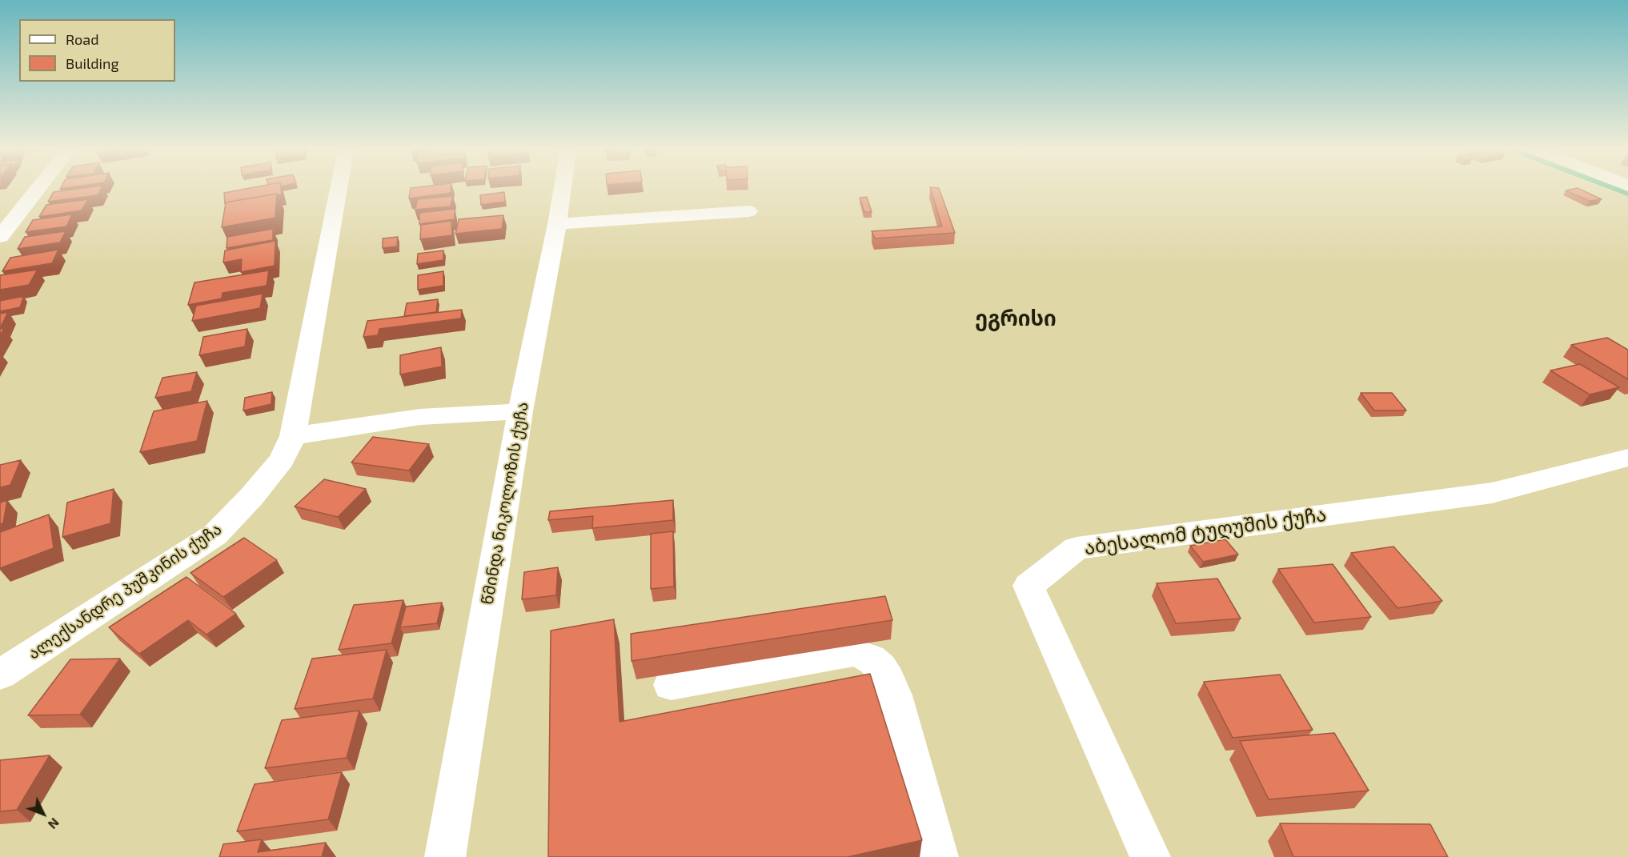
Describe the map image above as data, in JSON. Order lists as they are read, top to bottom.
{
  "streets": {
    "street": ["წმინდა ნიკოლოზის ქუჩა", "აბესალომ ტუღუშის ქუჩა", "ალექსანდრე პუშკინის ქუჩა"]
  },
  "districts": ["ეგრისი"],
  "legend": ["Road", "Building"],
  "north": "bottom right"
}
